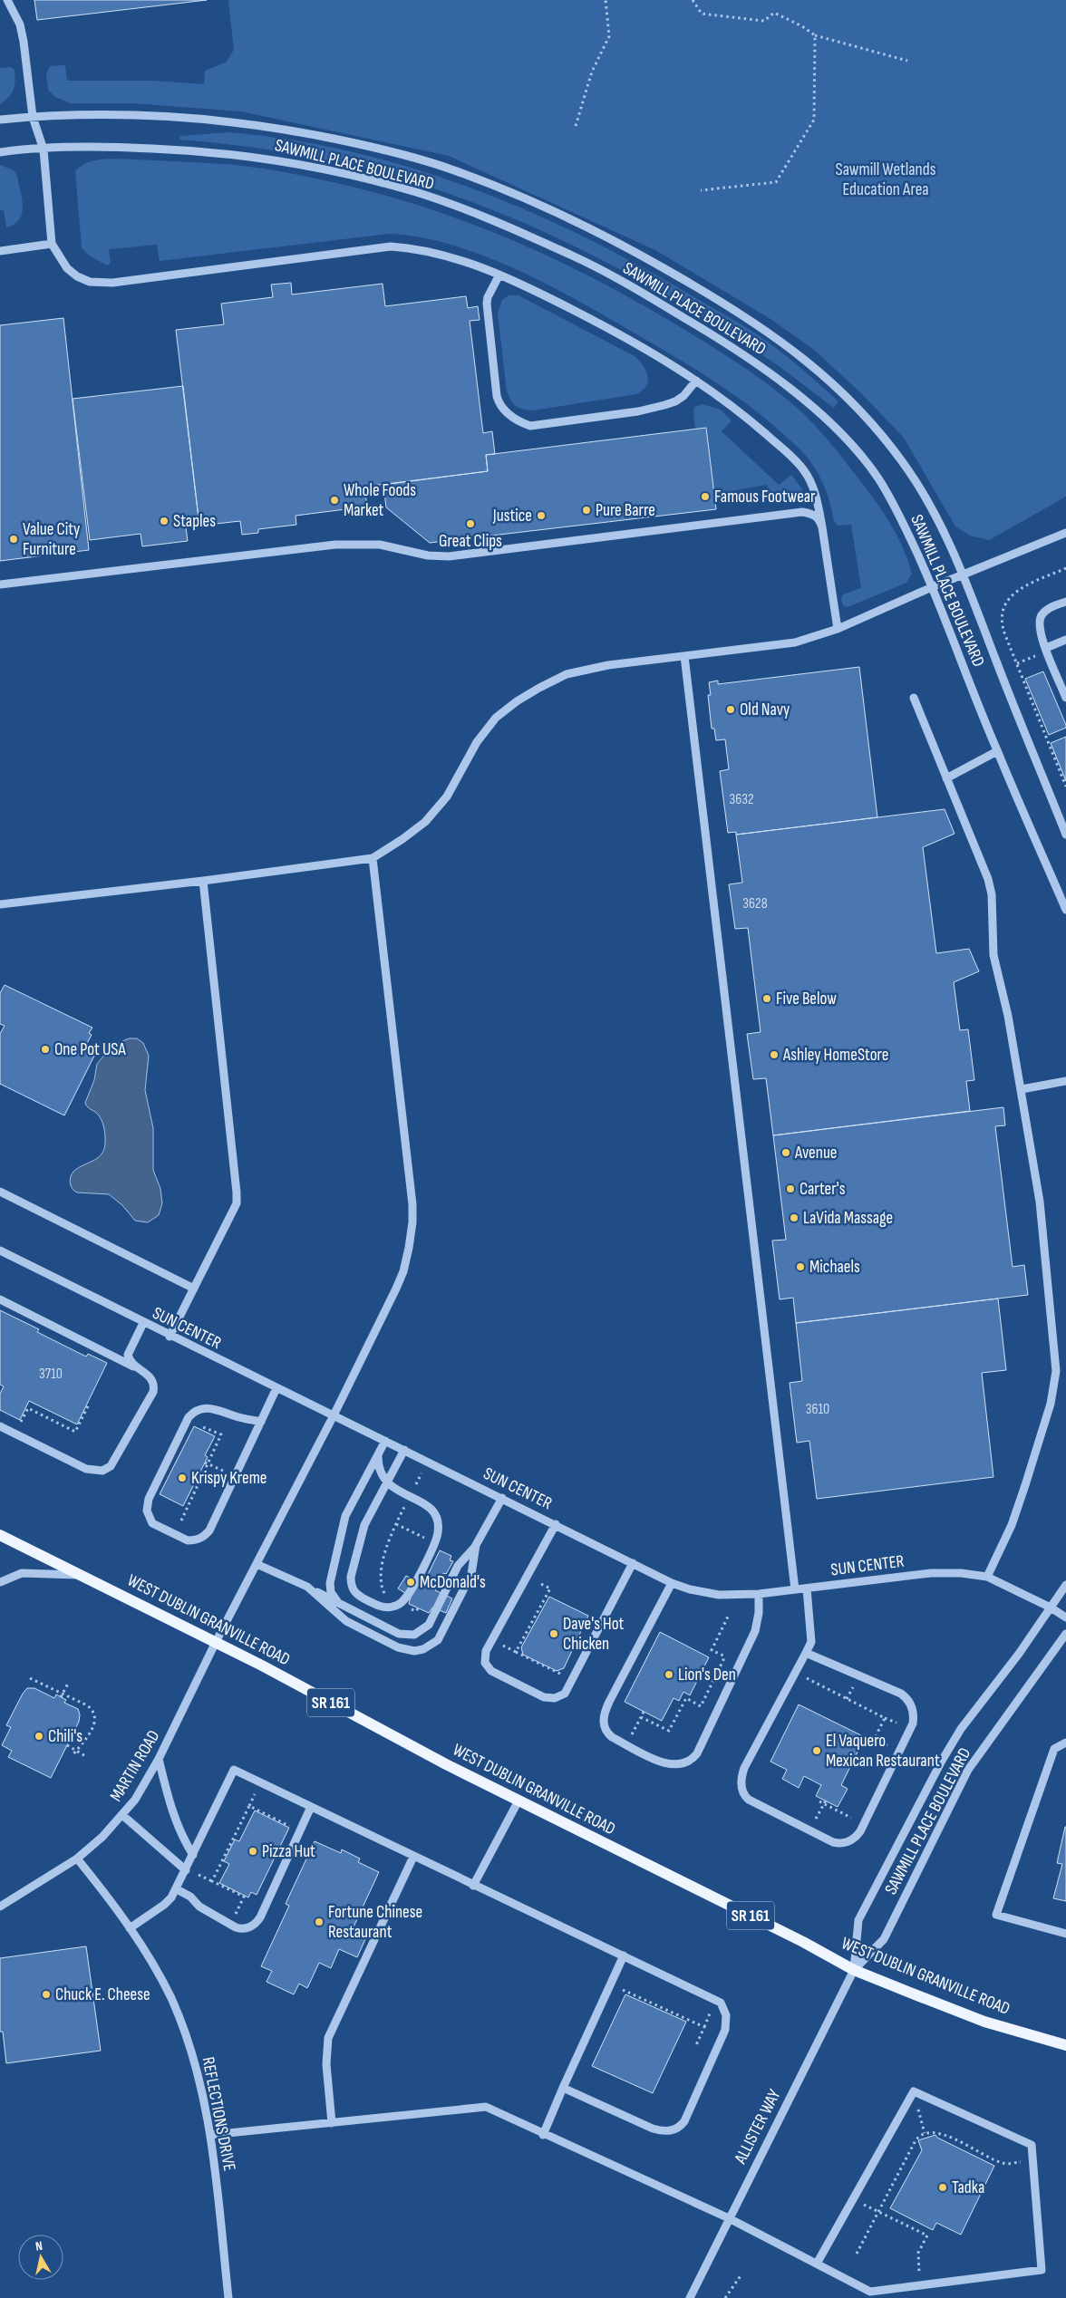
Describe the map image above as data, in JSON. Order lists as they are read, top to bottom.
{
  "streets": {
    "main road": ["WEST DUBLIN GRANVILLE ROAD", "SR 161"],
    "street": [
      "SAWMILL PLACE BOULEVARD",
      "SUN CENTER",
      "MARTIN ROAD",
      "REFLECTIONS DRIVE",
      "ALLISTER WAY"
    ]
  },
  "crossings": [
    ["SAWMILL PLACE BOULEVARD", "SUN CENTER"],
    ["SAWMILL PLACE BOULEVARD", "WEST DUBLIN GRANVILLE ROAD"],
    ["SAWMILL PLACE BOULEVARD", "ALLISTER WAY"],
    ["SUN CENTER", "MARTIN ROAD"],
    ["WEST DUBLIN GRANVILLE ROAD", "MARTIN ROAD"],
    ["WEST DUBLIN GRANVILLE ROAD", "ALLISTER WAY"],
    ["MARTIN ROAD", "REFLECTIONS DRIVE"]
  ],
  "parks": ["Sawmill Wetlands Education Area"],
  "places": [
    "Famous Footwear",
    "Whole Foods Market",
    "Pure Barre",
    "Justice",
    "Staples",
    "Great Clips",
    "Value City Furniture",
    "Old Navy",
    "Five Below",
    "One Pot USA",
    "Ashley HomeStore",
    "Avenue",
    "Carter's",
    "LaVida Massage",
    "Michaels",
    "Krispy Kreme",
    "McDonald's",
    "Dave's Hot Chicken",
    "Lion's Den",
    "Chili's",
    "El Vaquero Mexican Restaurant",
    "Pizza Hut",
    "Fortune Chinese Restaurant",
    "Chuck E. Cheese",
    "Tadka"
  ],
  "house_numbers": [
    "3632",
    "3628",
    "3710",
    "3610"
  ],
  "north": "top"
}
